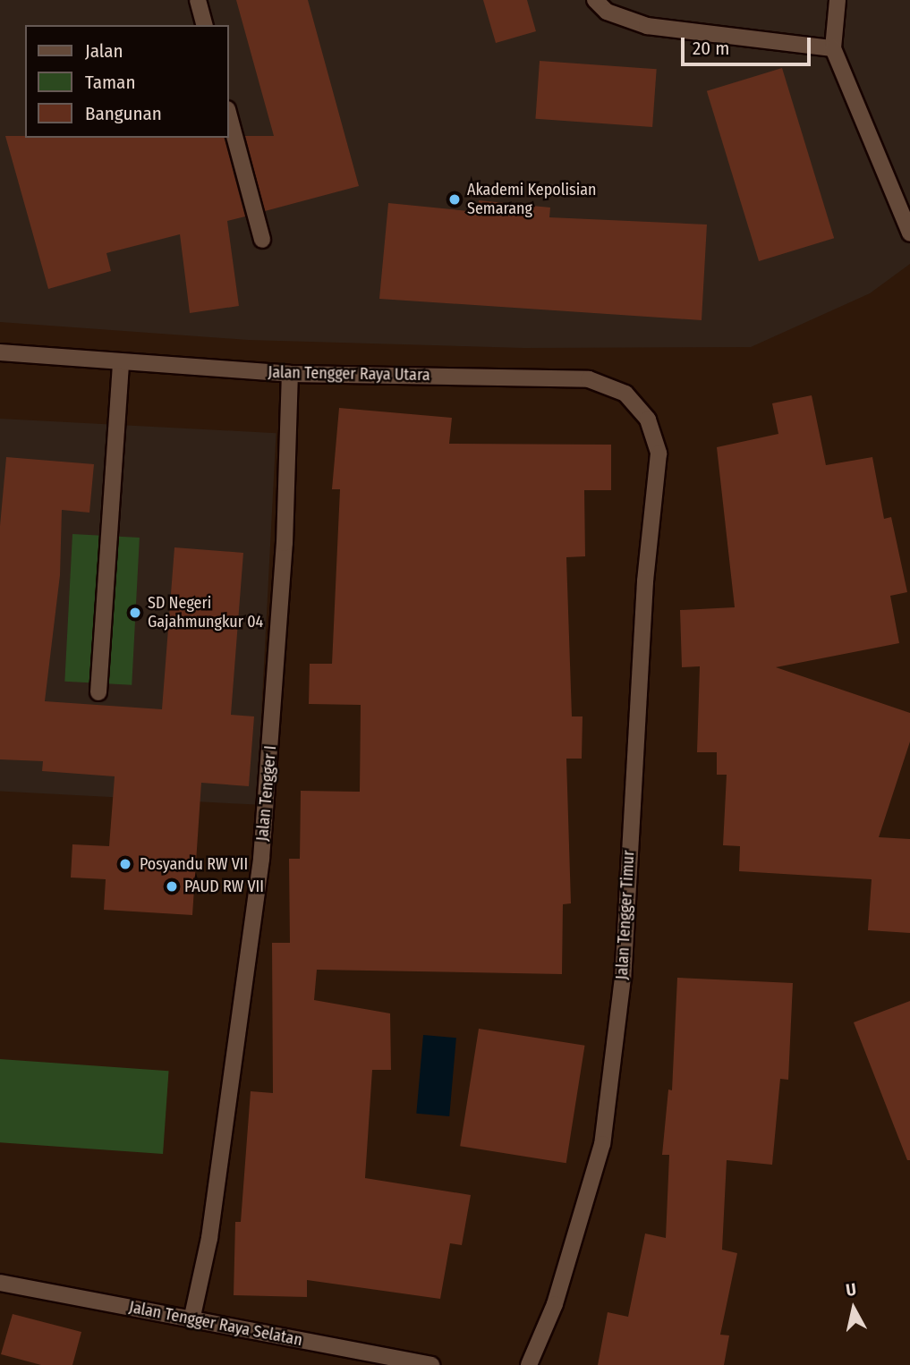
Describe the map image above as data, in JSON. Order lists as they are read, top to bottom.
{
  "streets": {
    "street": [
      "Jalan Tengger Raya Utara",
      "Jalan Tengger I",
      "Jalan Tengger Timur",
      "Jalan Tengger Raya Selatan"
    ]
  },
  "crossings": [
    ["Jalan Tengger Raya Utara", "Jalan Tengger I"],
    ["Jalan Tengger Raya Utara", "Jalan Tengger Timur"],
    ["Jalan Tengger I", "Jalan Tengger Raya Selatan"]
  ],
  "places": [
    "Akademi Kepolisian Semarang",
    "SD Negeri Gajahmungkur 04",
    "Posyandu RW VII",
    "PAUD RW VII"
  ],
  "legend": ["Jalan", "Taman", "Bangunan"],
  "scale_bar": "20 m",
  "north": "top"
}
